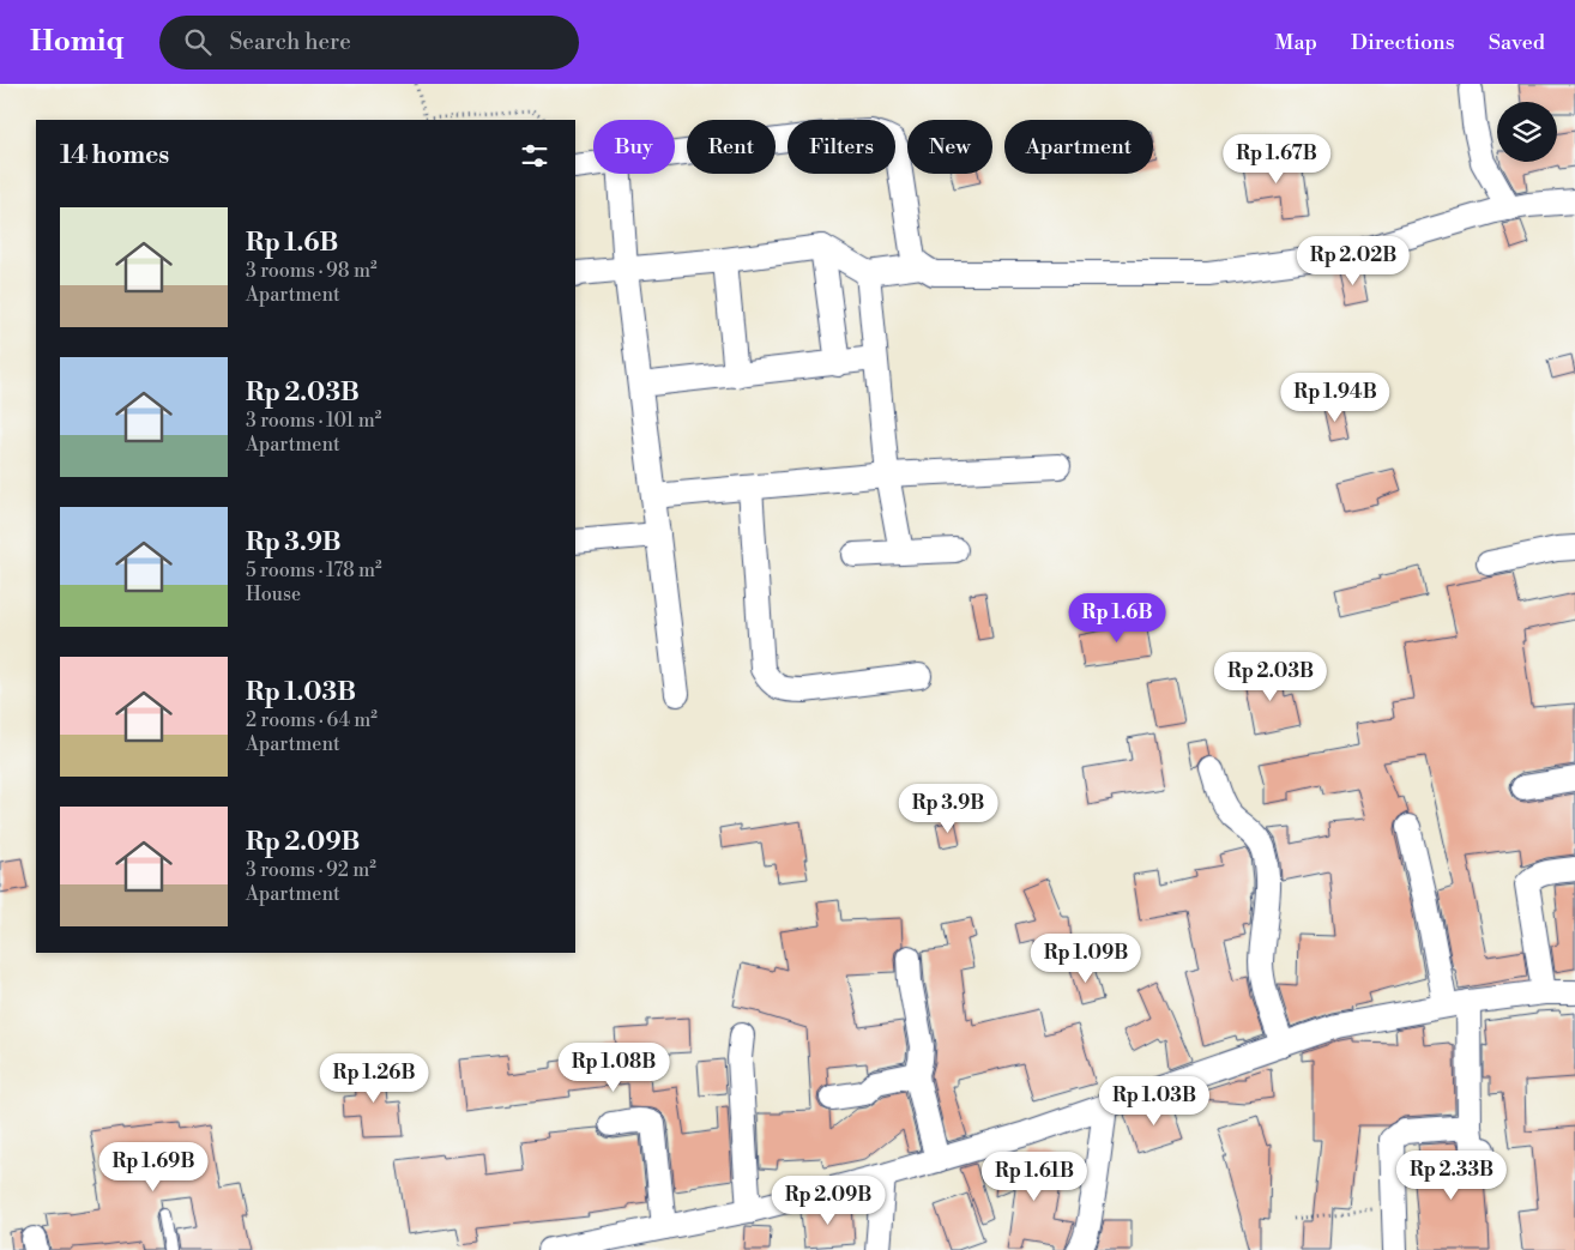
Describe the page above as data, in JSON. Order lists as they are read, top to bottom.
{
  "page": {
    "header": "Homiq",
    "search": "Search here",
    "nav": ["Map", "Directions", "Saved"],
    "chip": [
      "Buy",
      "Rent",
      "Filters",
      "New",
      "Apartment"
    ],
    "heading": "14 homes",
    "price": [
      "Rp 1.67B",
      "Rp 2.02B",
      "Rp 1.94B",
      "Rp 1.6B",
      "Rp 2.03B",
      "Rp 3.9B",
      "Rp 1.09B",
      "Rp 1.08B",
      "Rp 1.26B",
      "Rp 1.03B",
      "Rp 1.69B",
      "Rp 2.33B",
      "Rp 1.61B",
      "Rp 2.09B"
    ],
    "list": [
      {
        "name": "Rp 1.6B",
        "note": "3 rooms · 98 m² · Apartment"
      },
      {
        "name": "Rp 2.03B",
        "note": "3 rooms · 101 m² · Apartment"
      },
      {
        "name": "Rp 3.9B",
        "note": "5 rooms · 178 m² · House"
      },
      {
        "name": "Rp 1.03B",
        "note": "2 rooms · 64 m² · Apartment"
      },
      {
        "name": "Rp 2.09B",
        "note": "3 rooms · 92 m² · Apartment"
      }
    ]
  }
}
